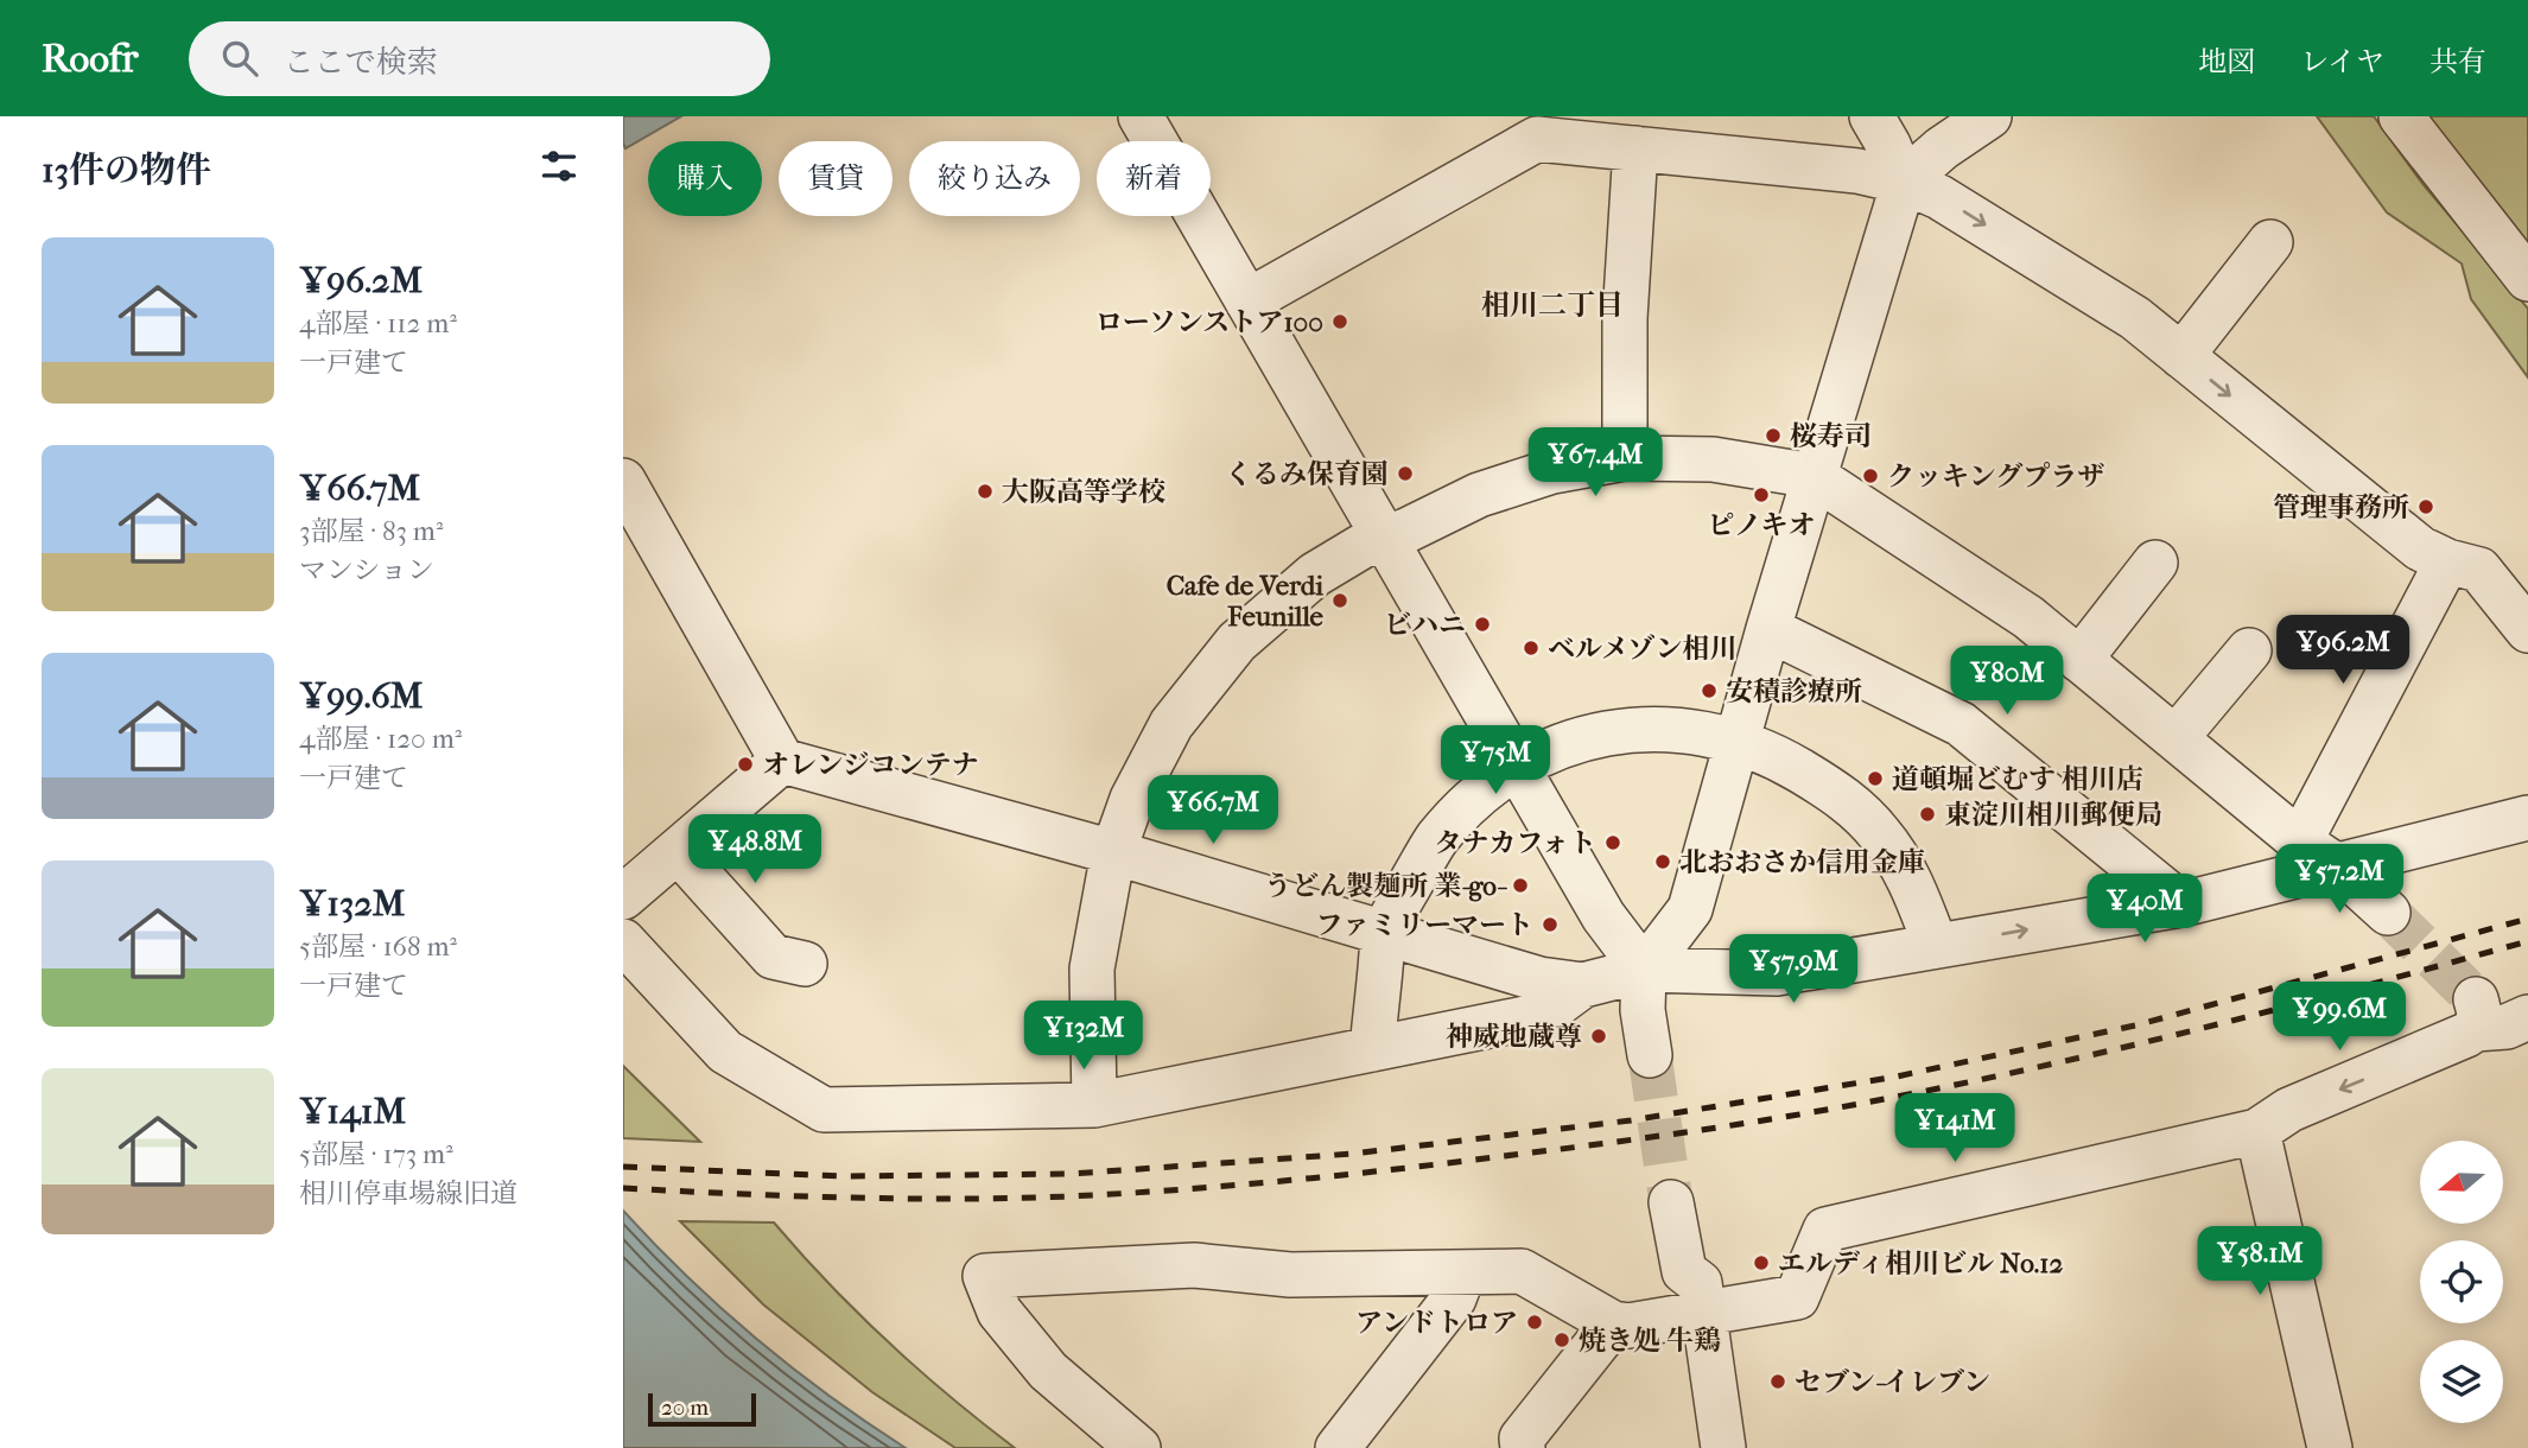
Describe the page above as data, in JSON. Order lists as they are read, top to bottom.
{
  "districts": ["相川二丁目"],
  "places": [
    "ローソンストア100",
    "桜寿司",
    "くるみ保育園",
    "クッキングプラザ",
    "大阪高等学校",
    "ピノキオ",
    "管理事務所",
    "Cafe de Verdi Feunille",
    "ビハニ",
    "ベルメゾン相川",
    "安積診療所",
    "オレンジコンテナ",
    "道頓堀どむす 相川店",
    "東淀川相川郵便局",
    "タナカフォト",
    "北おおさか信用金庫",
    "うどん製麺所 業-go-",
    "ファミリーマート",
    "神威地蔵尊",
    "エルディ相川ビル No.12",
    "アンドトロア",
    "焼き処 牛鶏",
    "セブン-イレブン"
  ],
  "scale_bar": "20 m",
  "north": "left",
  "page": {
    "header": "Roofr",
    "search": "ここで検索",
    "nav": ["地図", "レイヤ", "共有"],
    "heading": "13件の物件",
    "chip": [
      "購入",
      "賃貸",
      "絞り込み",
      "新着"
    ],
    "list": [
      {
        "name": "¥96.2M",
        "note": "4部屋 · 112 m² · 一戸建て"
      },
      {
        "name": "¥66.7M",
        "note": "3部屋 · 83 m² · マンション"
      },
      {
        "name": "¥99.6M",
        "note": "4部屋 · 120 m² · 一戸建て"
      },
      {
        "name": "¥132M",
        "note": "5部屋 · 168 m² · 一戸建て"
      },
      {
        "name": "¥141M",
        "note": "5部屋 · 173 m² · 相川停車場線旧道"
      }
    ],
    "price": [
      "¥67.4M",
      "¥96.2M",
      "¥80M",
      "¥75M",
      "¥66.7M",
      "¥48.8M",
      "¥57.2M",
      "¥40M",
      "¥57.9M",
      "¥99.6M",
      "¥132M",
      "¥141M",
      "¥58.1M"
    ],
    "scale": "20 m"
  }
}
